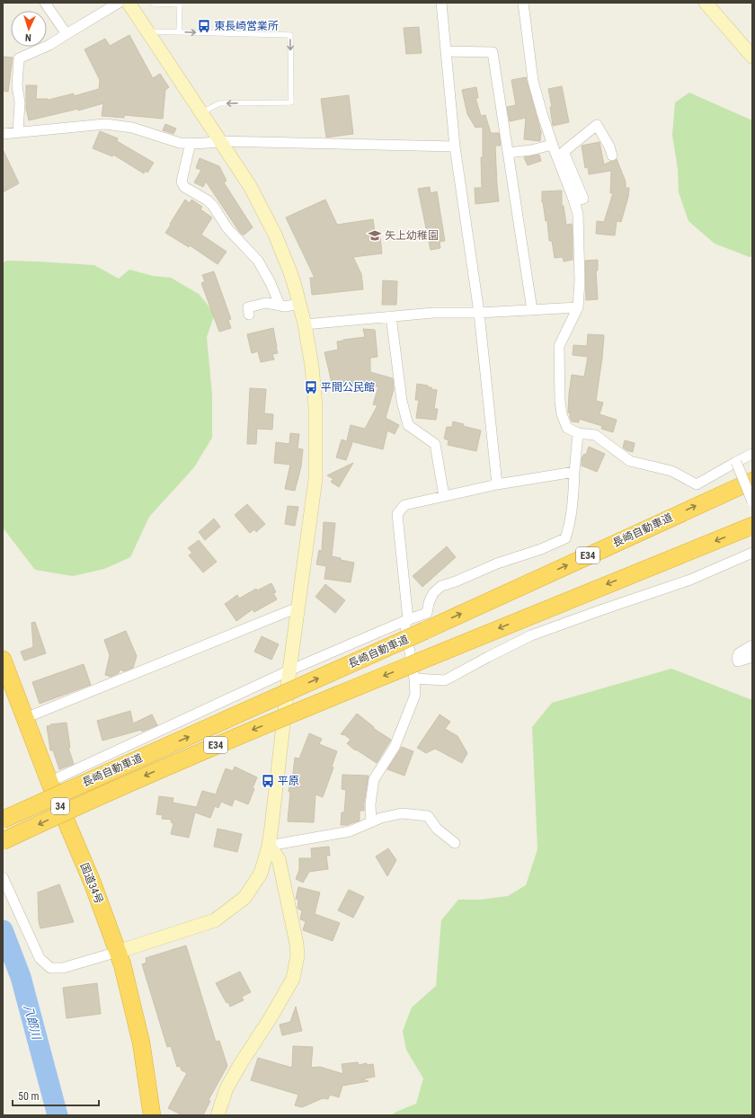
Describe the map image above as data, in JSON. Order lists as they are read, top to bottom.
{
  "streets": {
    "highway": [
      "長崎自動車道",
      "E34",
      "34",
      "国道34号"
    ]
  },
  "water": ["八郎川"],
  "places": {
    "bus stop": ["東長崎営業所", "平間公民館", "平原"],
    "school or university": ["矢上幼稚園"]
  },
  "scale_bar": "50 m",
  "north": "bottom"
}
